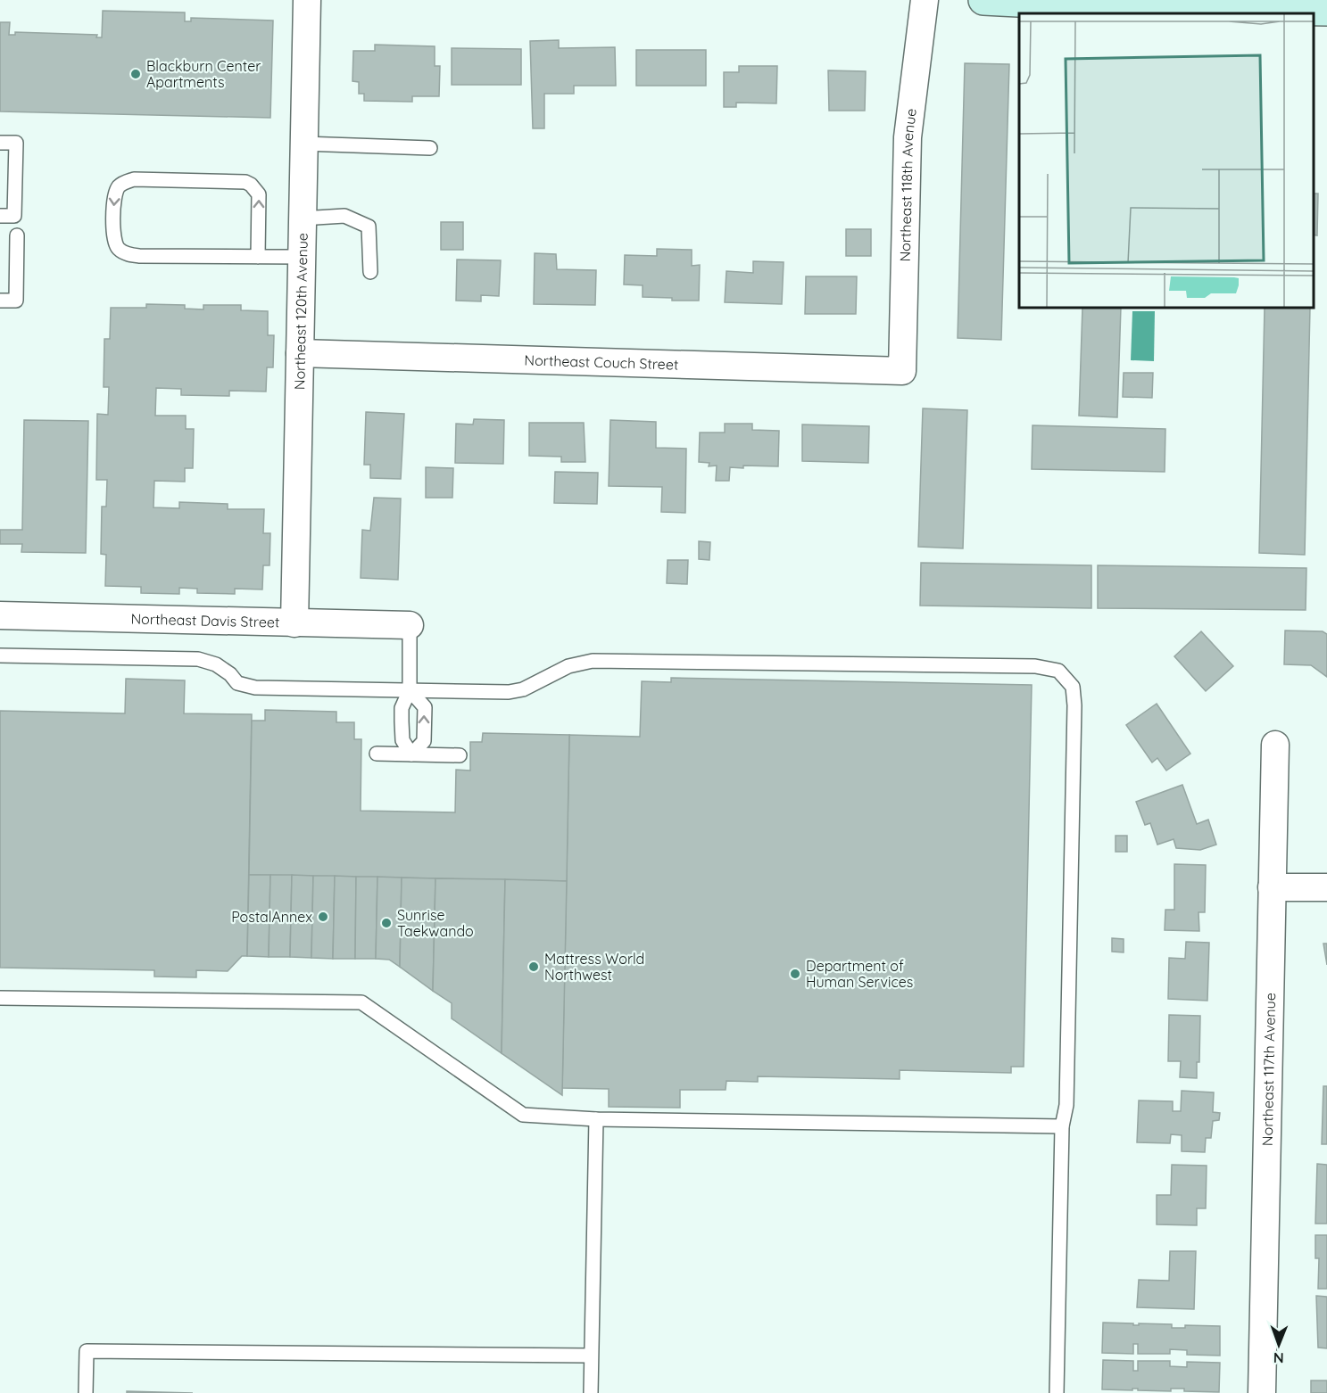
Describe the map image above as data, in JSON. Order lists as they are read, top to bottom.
{
  "streets": {
    "street": [
      "Northeast 118th Avenue",
      "Northeast 120th Avenue",
      "Northeast Couch Street",
      "Northeast Davis Street",
      "Northeast 117th Avenue"
    ]
  },
  "crossings": [
    ["Northeast 118th Avenue", "Northeast Couch Street"],
    ["Northeast 120th Avenue", "Northeast Couch Street"],
    ["Northeast 120th Avenue", "Northeast Davis Street"]
  ],
  "places": [
    "Blackburn Center Apartments",
    "PostalAnnex",
    "Sunrise Taekwando",
    "Mattress World Northwest",
    "Department of Human Services"
  ],
  "north": "bottom"
}
